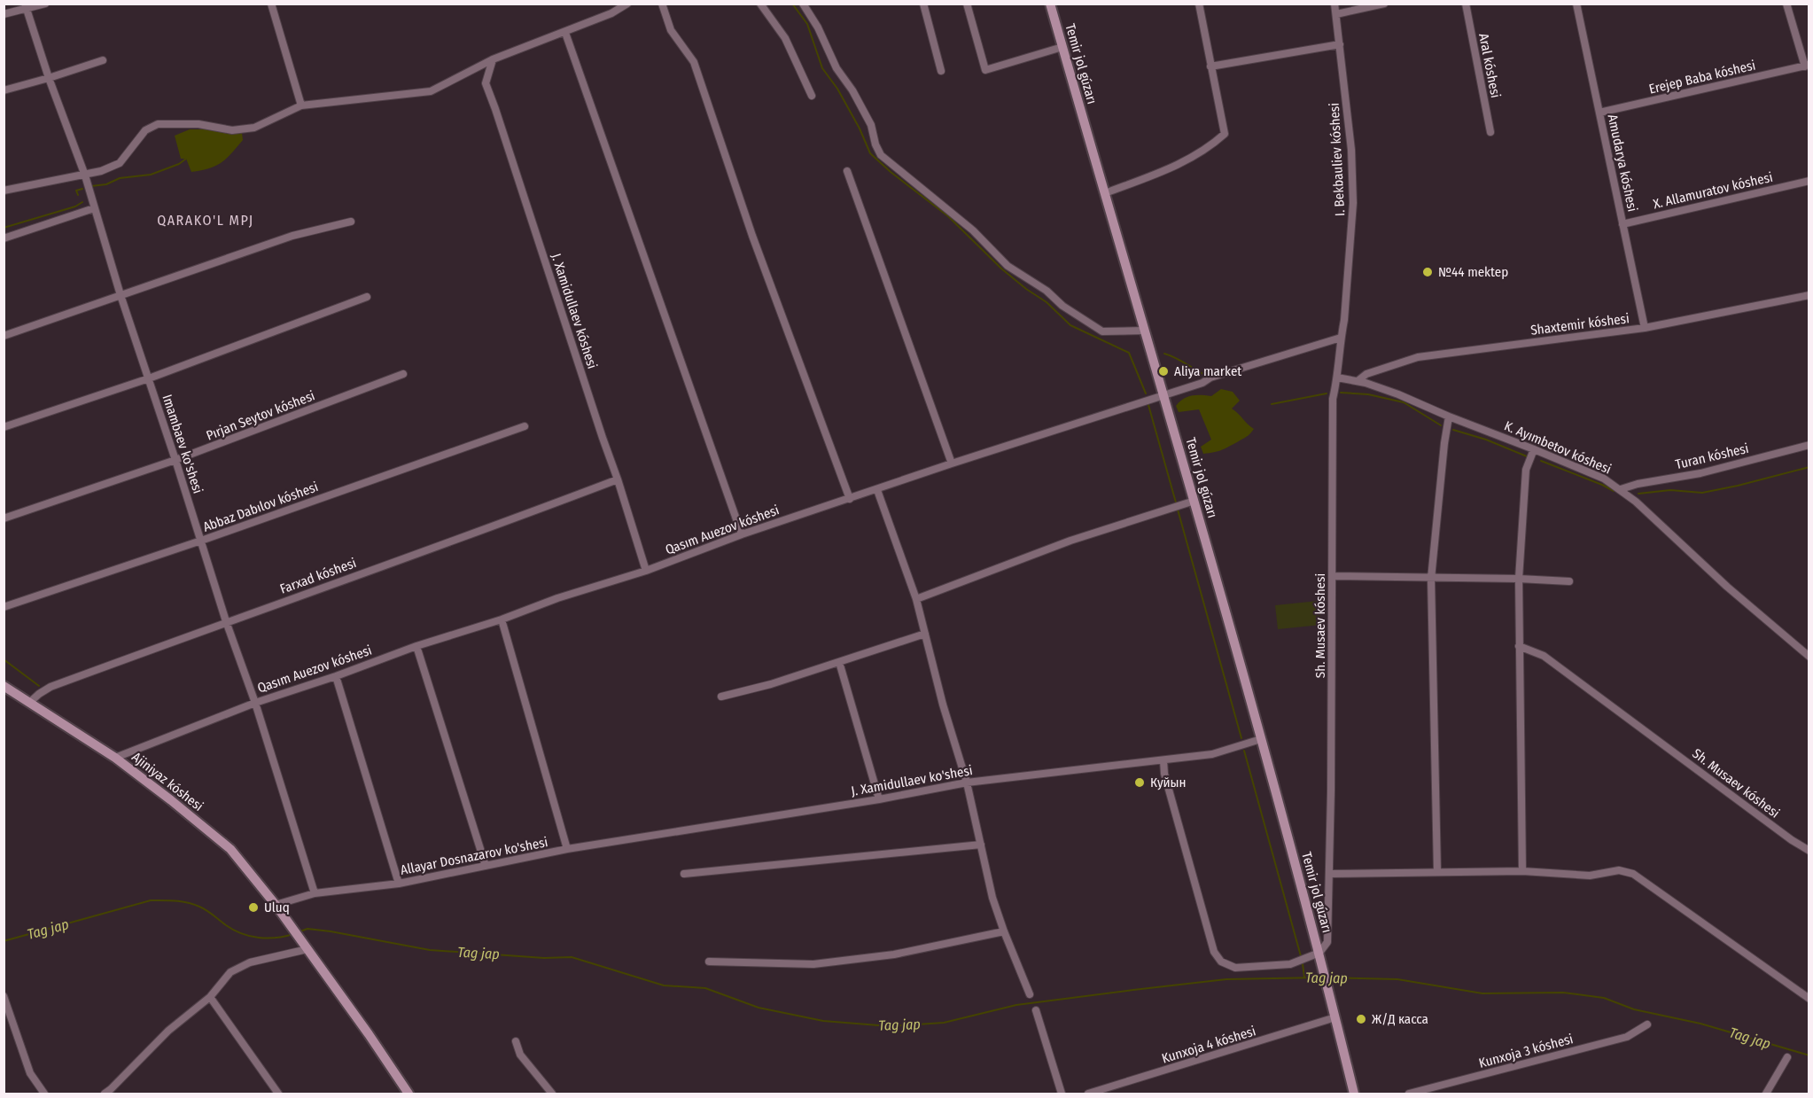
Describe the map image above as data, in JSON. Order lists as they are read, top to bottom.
{
  "streets": {
    "street": [
      "Temir jol gúzarı",
      "Aral kóshesi",
      "Erejep Baba kóshesi",
      "I. Bekbauliev kóshesi",
      "Amudarya kóshesi",
      "X. Allamuratov kóshesi",
      "J. Xamidullaev kóshesi",
      "Shaxtemir kóshesi",
      "Pırjan Seytov kóshesi",
      "Imambaev ko'shesi",
      "K. Ayımbetov kóshesi",
      "Turan kóshesi",
      "Abbaz Dabılov kóshesi",
      "Qasım Auezov kóshesi",
      "Farxad kóshesi",
      "Sh. Musaev kóshesi",
      "J. Xamidullaev ko'shesi",
      "Ajiniyaz kóshesi",
      "Allayar Dosnazarov ko'shesi",
      "Kunxoja 4 kóshesi",
      "Kunxoja 3 kóshesi"
    ]
  },
  "crossings": [
    ["Temir jol gúzarı", "Qasım Auezov kóshesi"],
    ["Temir jol gúzarı", "Sh. Musaev kóshesi"],
    ["Temir jol gúzarı", "J. Xamidullaev ko'shesi"],
    ["Temir jol gúzarı", "Kunxoja 4 kóshesi"],
    ["Erejep Baba kóshesi", "Amudarya kóshesi"],
    ["I. Bekbauliev kóshesi", "K. Ayımbetov kóshesi"],
    ["I. Bekbauliev kóshesi", "Qasım Auezov kóshesi"],
    ["I. Bekbauliev kóshesi", "Sh. Musaev kóshesi"],
    ["Amudarya kóshesi", "X. Allamuratov kóshesi"],
    ["Amudarya kóshesi", "Shaxtemir kóshesi"],
    ["J. Xamidullaev kóshesi", "Qasım Auezov kóshesi"],
    ["J. Xamidullaev kóshesi", "Farxad kóshesi"],
    ["Shaxtemir kóshesi", "K. Ayımbetov kóshesi"],
    ["Pırjan Seytov kóshesi", "Imambaev ko'shesi"],
    ["Imambaev ko'shesi", "Abbaz Dabılov kóshesi"],
    ["Imambaev ko'shesi", "Qasım Auezov kóshesi"],
    ["Imambaev ko'shesi", "Farxad kóshesi"],
    ["Imambaev ko'shesi", "Allayar Dosnazarov ko'shesi"],
    ["K. Ayımbetov kóshesi", "Turan kóshesi"],
    ["K. Ayımbetov kóshesi", "Sh. Musaev kóshesi"],
    ["Qasım Auezov kóshesi", "Ajiniyaz kóshesi"],
    ["Qasım Auezov kóshesi", "Allayar Dosnazarov ko'shesi"],
    ["Farxad kóshesi", "Ajiniyaz kóshesi"],
    ["J. Xamidullaev ko'shesi", "Allayar Dosnazarov ko'shesi"],
    ["Ajiniyaz kóshesi", "Allayar Dosnazarov ko'shesi"]
  ],
  "districts": ["QARAKO'L MPJ"],
  "water": ["Tag jap"],
  "places": [
    "№44 mektep",
    "Aliya market",
    "Куйын",
    "Uluq",
    "Ж/Д касса"
  ]
}
